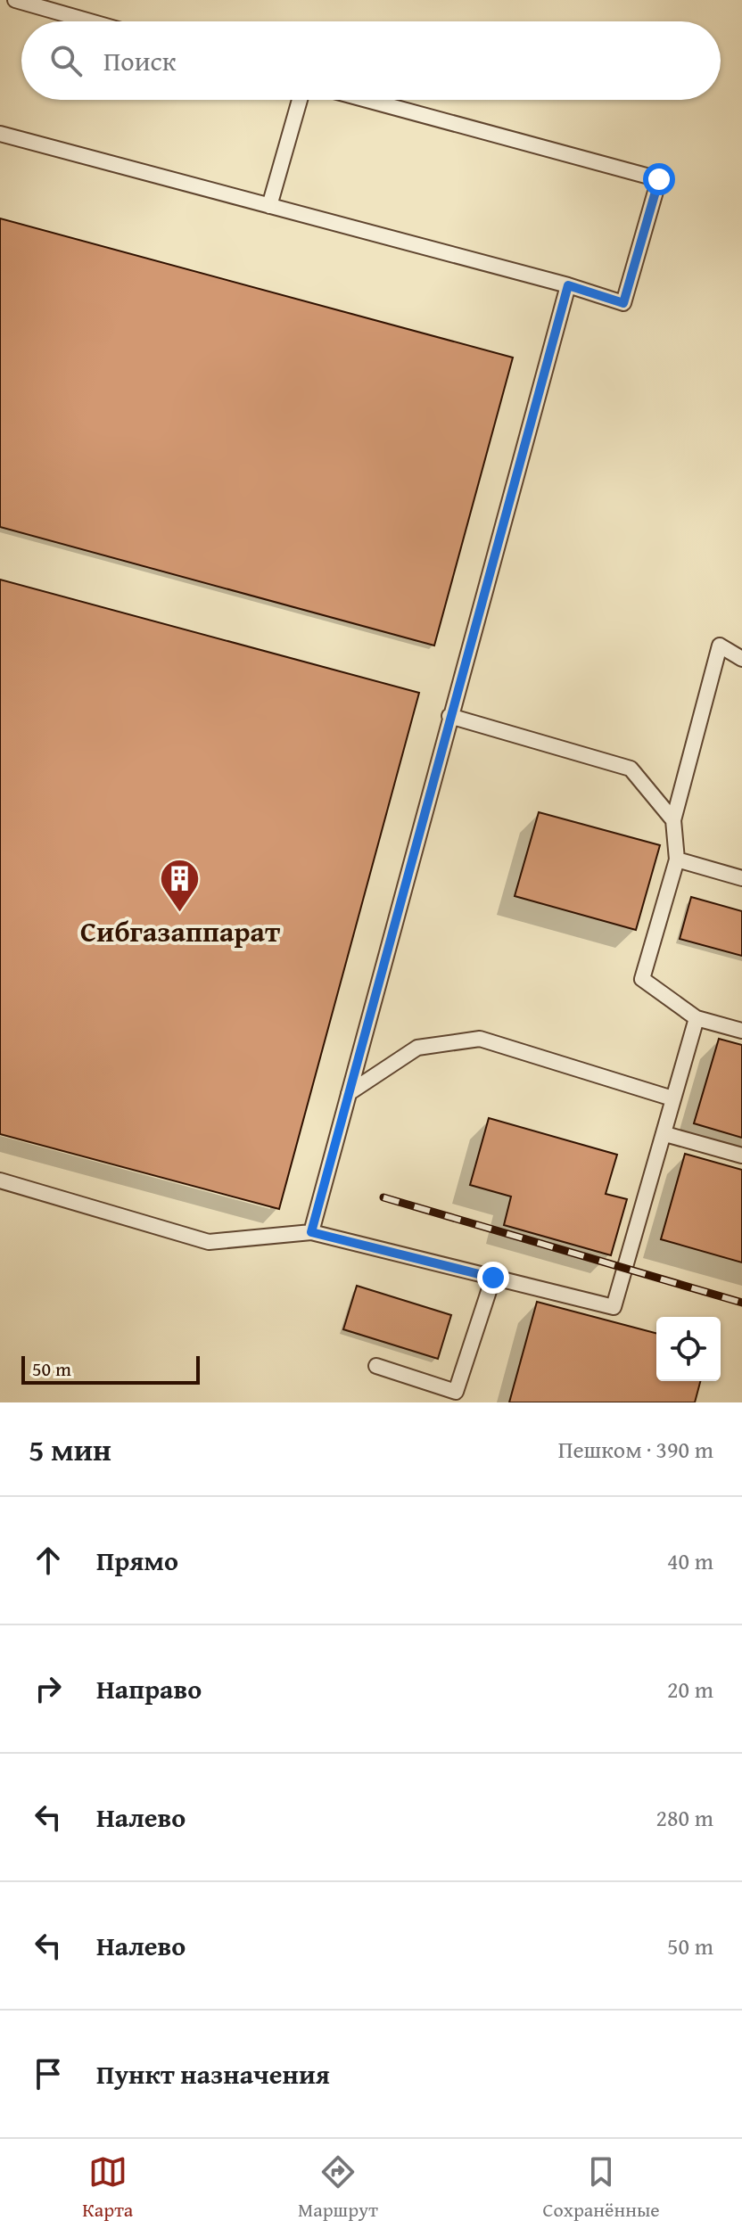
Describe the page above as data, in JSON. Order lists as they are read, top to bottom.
{
  "places": {
    "building": ["Сибгазаппарат"]
  },
  "scale_bar": "50 m",
  "page": {
    "search": "Поиск",
    "scale": "50 m",
    "heading": ["5 мин", "Пешком · 390 m"],
    "list": [
      ["Прямо", "40 m"],
      ["Направо", "20 m"],
      ["Налево", "280 m"],
      ["Налево", "50 m"],
      "Пункт назначения"
    ],
    "nav": ["Карта", "Маршрут", "Сохранённые"]
  }
}
